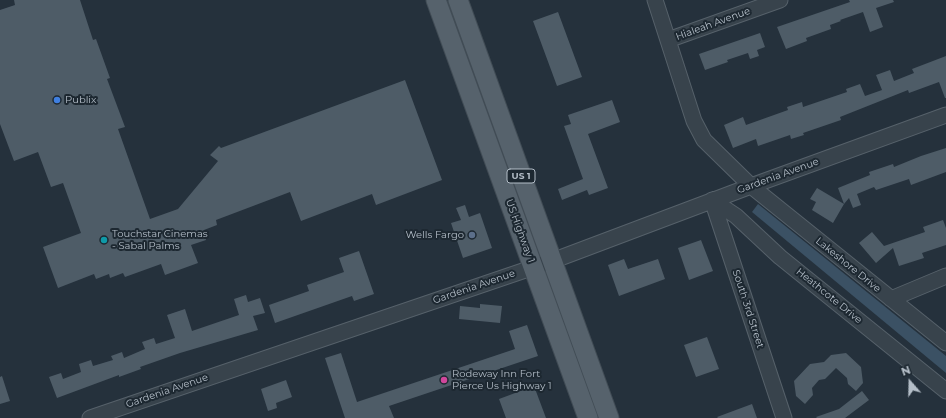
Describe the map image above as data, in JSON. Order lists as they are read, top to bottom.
{
  "streets": {
    "main road": ["US 1", "US Highway 1"],
    "street": [
      "Hialeah Avenue",
      "Gardenia Avenue",
      "Lakeshore Drive",
      "Heathcote Drive",
      "South 3rd Street"
    ]
  },
  "crossings": [
    ["Gardenia Avenue", "US Highway 1"],
    ["Gardenia Avenue", "Lakeshore Drive"],
    ["Gardenia Avenue", "Heathcote Drive"],
    ["Gardenia Avenue", "South 3rd Street"],
    ["Heathcote Drive", "South 3rd Street"]
  ],
  "places": [
    "Publix",
    "Wells Fargo",
    "Touchstar Cinemas - Sabal Palms",
    "Rodeway Inn Fort Pierce Us Highway 1"
  ],
  "north": "top"
}
